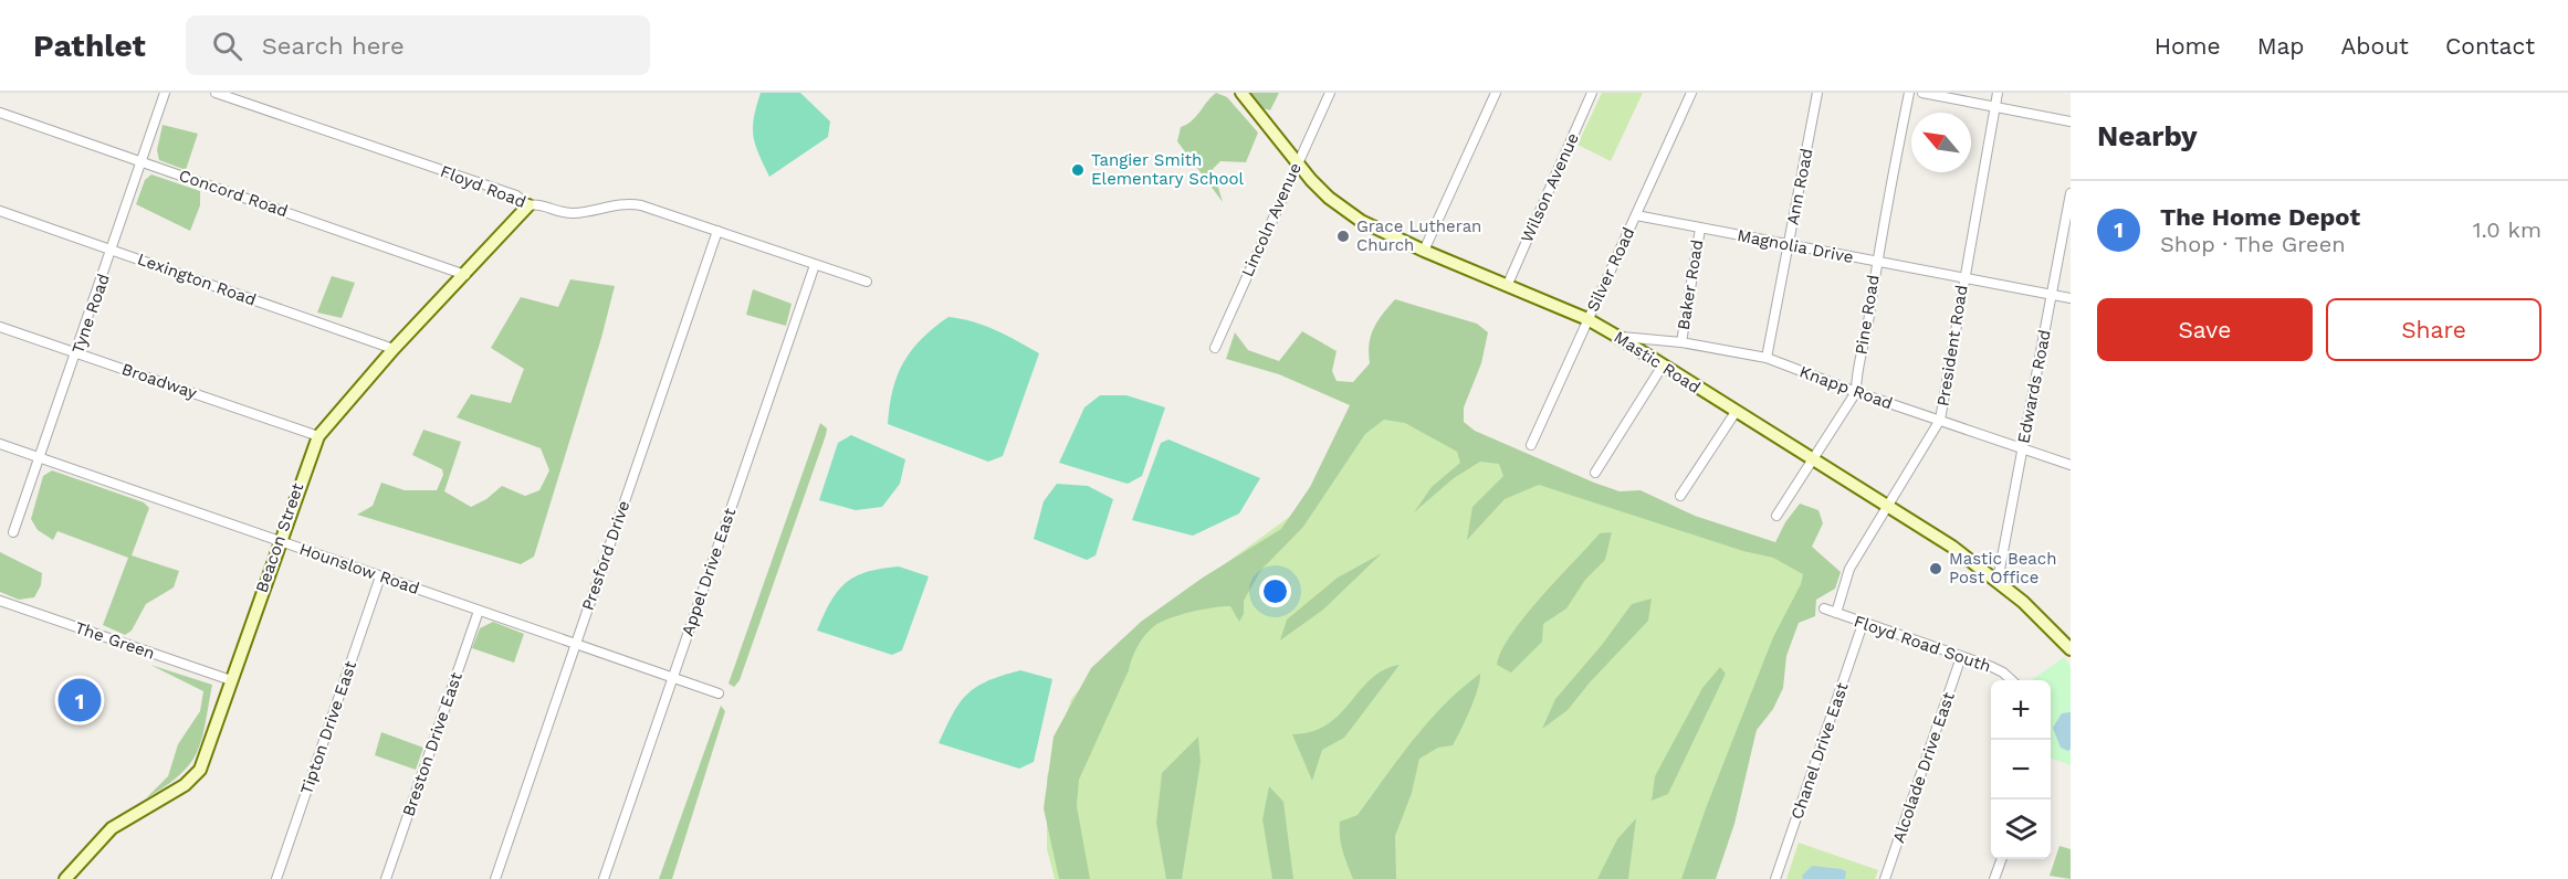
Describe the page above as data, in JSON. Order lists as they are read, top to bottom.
{
  "streets": {
    "main road": ["Mastic Road", "Beacon Street"],
    "street": [
      "Floyd Road",
      "Ann Road",
      "Wilson Avenue",
      "Concord Road",
      "Lincoln Avenue",
      "Magnolia Drive",
      "Silver Road",
      "Lexington Road",
      "Baker Road",
      "Tyne Road",
      "Pine Road",
      "President Road",
      "Broadway",
      "Edwards Road",
      "Knapp Road",
      "Presford Drive",
      "Hounslow Road",
      "Appel Drive East",
      "The Green",
      "Floyd Road South",
      "Tipton Drive East",
      "Breston Drive East",
      "Chanel Drive East",
      "Alcolade Drive East"
    ]
  },
  "crossings": [
    ["Floyd Road", "Beacon Street"],
    ["Floyd Road", "Presford Drive"],
    ["Floyd Road", "Appel Drive East"],
    ["Ann Road", "Magnolia Drive"],
    ["Ann Road", "Knapp Road"],
    ["Wilson Avenue", "Mastic Road"],
    ["Concord Road", "Tyne Road"],
    ["Concord Road", "Beacon Street"],
    ["Lincoln Avenue", "Mastic Road"],
    ["Magnolia Drive", "Silver Road"],
    ["Magnolia Drive", "Baker Road"],
    ["Magnolia Drive", "Pine Road"],
    ["Magnolia Drive", "President Road"],
    ["Magnolia Drive", "Edwards Road"],
    ["Silver Road", "Mastic Road"],
    ["Lexington Road", "Tyne Road"],
    ["Lexington Road", "Beacon Street"],
    ["Baker Road", "Knapp Road"],
    ["Tyne Road", "Broadway"],
    ["Tyne Road", "Hounslow Road"],
    ["Pine Road", "Mastic Road"],
    ["Pine Road", "Knapp Road"],
    ["President Road", "Mastic Road"],
    ["President Road", "Knapp Road"],
    ["President Road", "Floyd Road South"],
    ["Mastic Road", "Edwards Road"],
    ["Mastic Road", "Knapp Road"],
    ["Broadway", "Beacon Street"],
    ["Edwards Road", "Knapp Road"],
    ["Beacon Street", "Hounslow Road"],
    ["Beacon Street", "The Green"],
    ["Presford Drive", "Hounslow Road"],
    ["Hounslow Road", "Appel Drive East"],
    ["Hounslow Road", "Tipton Drive East"],
    ["Hounslow Road", "Breston Drive East"],
    ["Floyd Road South", "Chanel Drive East"],
    ["Floyd Road South", "Alcolade Drive East"]
  ],
  "places": ["Tangier Smith Elementary School", "Grace Lutheran Church", "Mastic Beach Post Office"],
  "north": "top left",
  "page": {
    "header": "Pathlet",
    "search": "Search here",
    "nav": [
      "Home",
      "Map",
      "About",
      "Contact"
    ],
    "heading": "Nearby",
    "list": [
      {
        "mark": "1",
        "name": "The Home Depot",
        "note": "Shop · The Green",
        "value": "1.0 km"
      }
    ],
    "buttons": ["Save", "Share"],
    "pins": "1",
    "map_buttons": ["+", "−"]
  }
}
